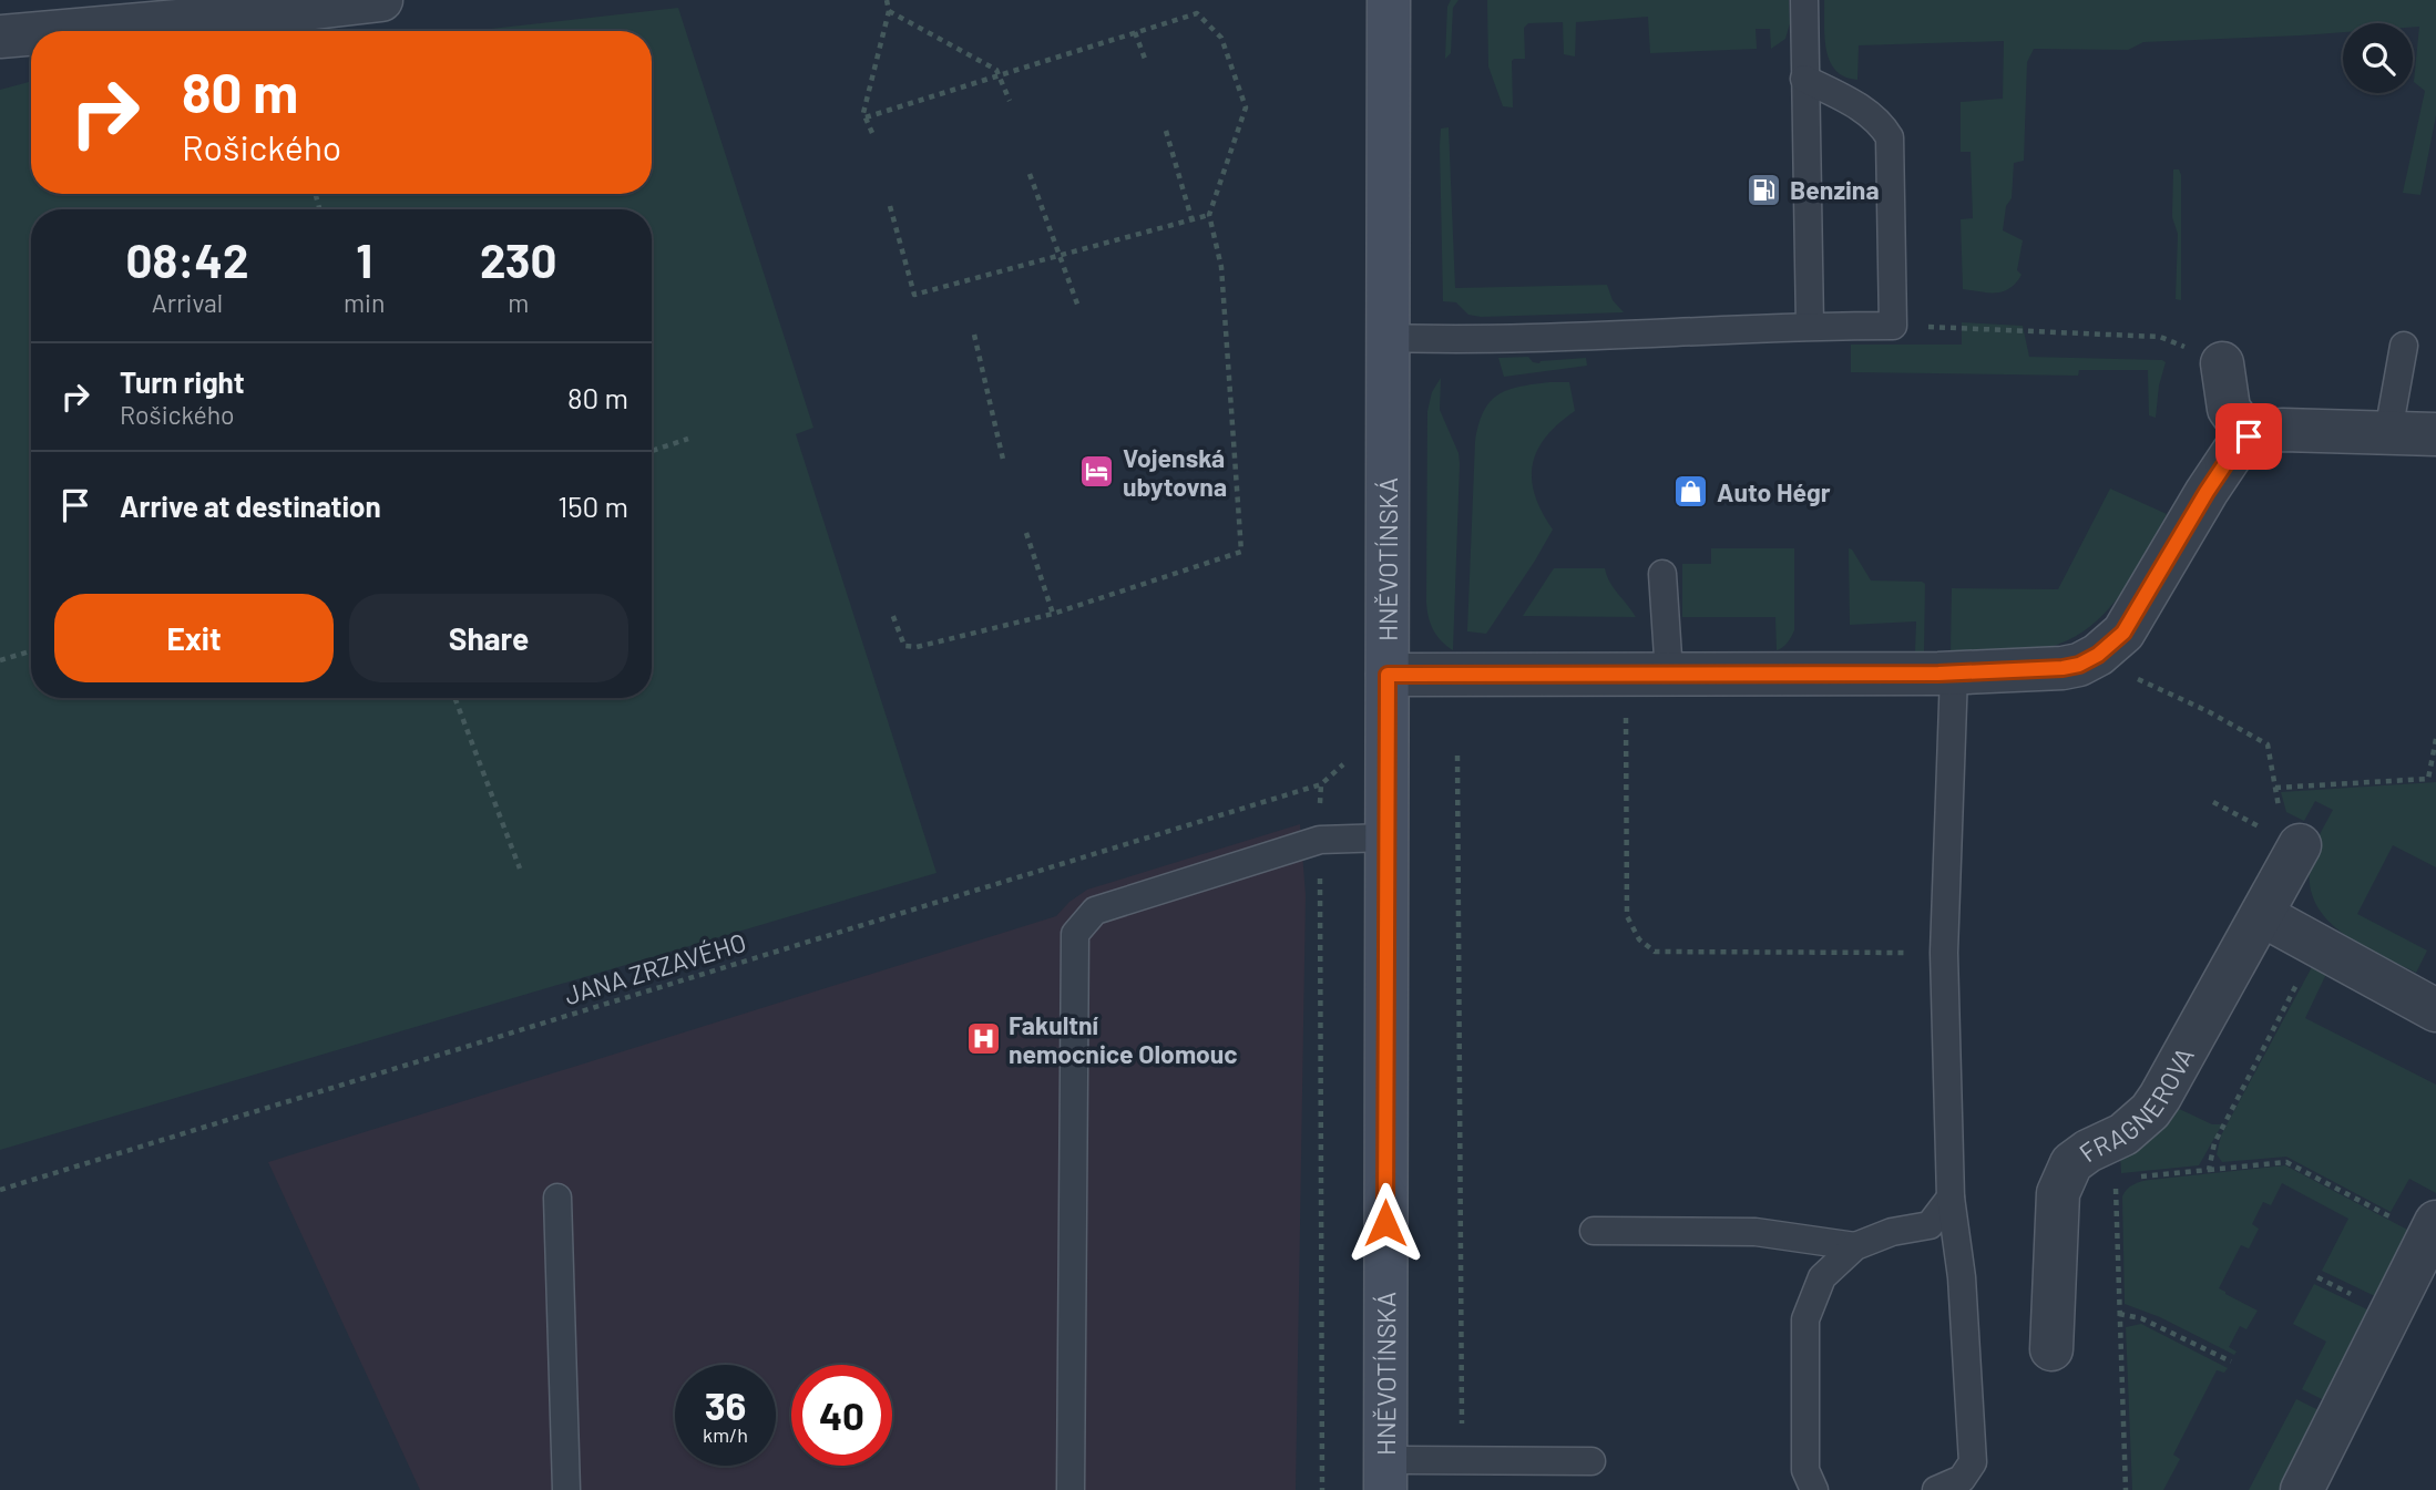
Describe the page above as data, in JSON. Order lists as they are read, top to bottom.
{
  "streets": {
    "street": ["HNĚVOTÍNSKÁ", "FRAGNEROVA"],
    "path": ["JANA ZRZAVÉHO"]
  },
  "places": {
    "fuel station": ["Benzina"],
    "hotel": ["Vojenská ubytovna"],
    "shop": ["Auto Hégr"],
    "hospital": ["Fakultní nemocnice Olomouc"]
  },
  "page": {
    "turn": ["80 m", "Rošického"],
    "eta": [
      "08:42",
      "Arrival",
      "1",
      "min",
      "230",
      "m"
    ],
    "list": [
      {
        "name": "Turn right",
        "note": "Rošického",
        "value": "80 m"
      },
      {
        "name": "Arrive at destination",
        "value": "150 m"
      }
    ],
    "buttons": ["Exit", "Share"],
    "speed": "36 km/h",
    "limit": "40"
  }
}
